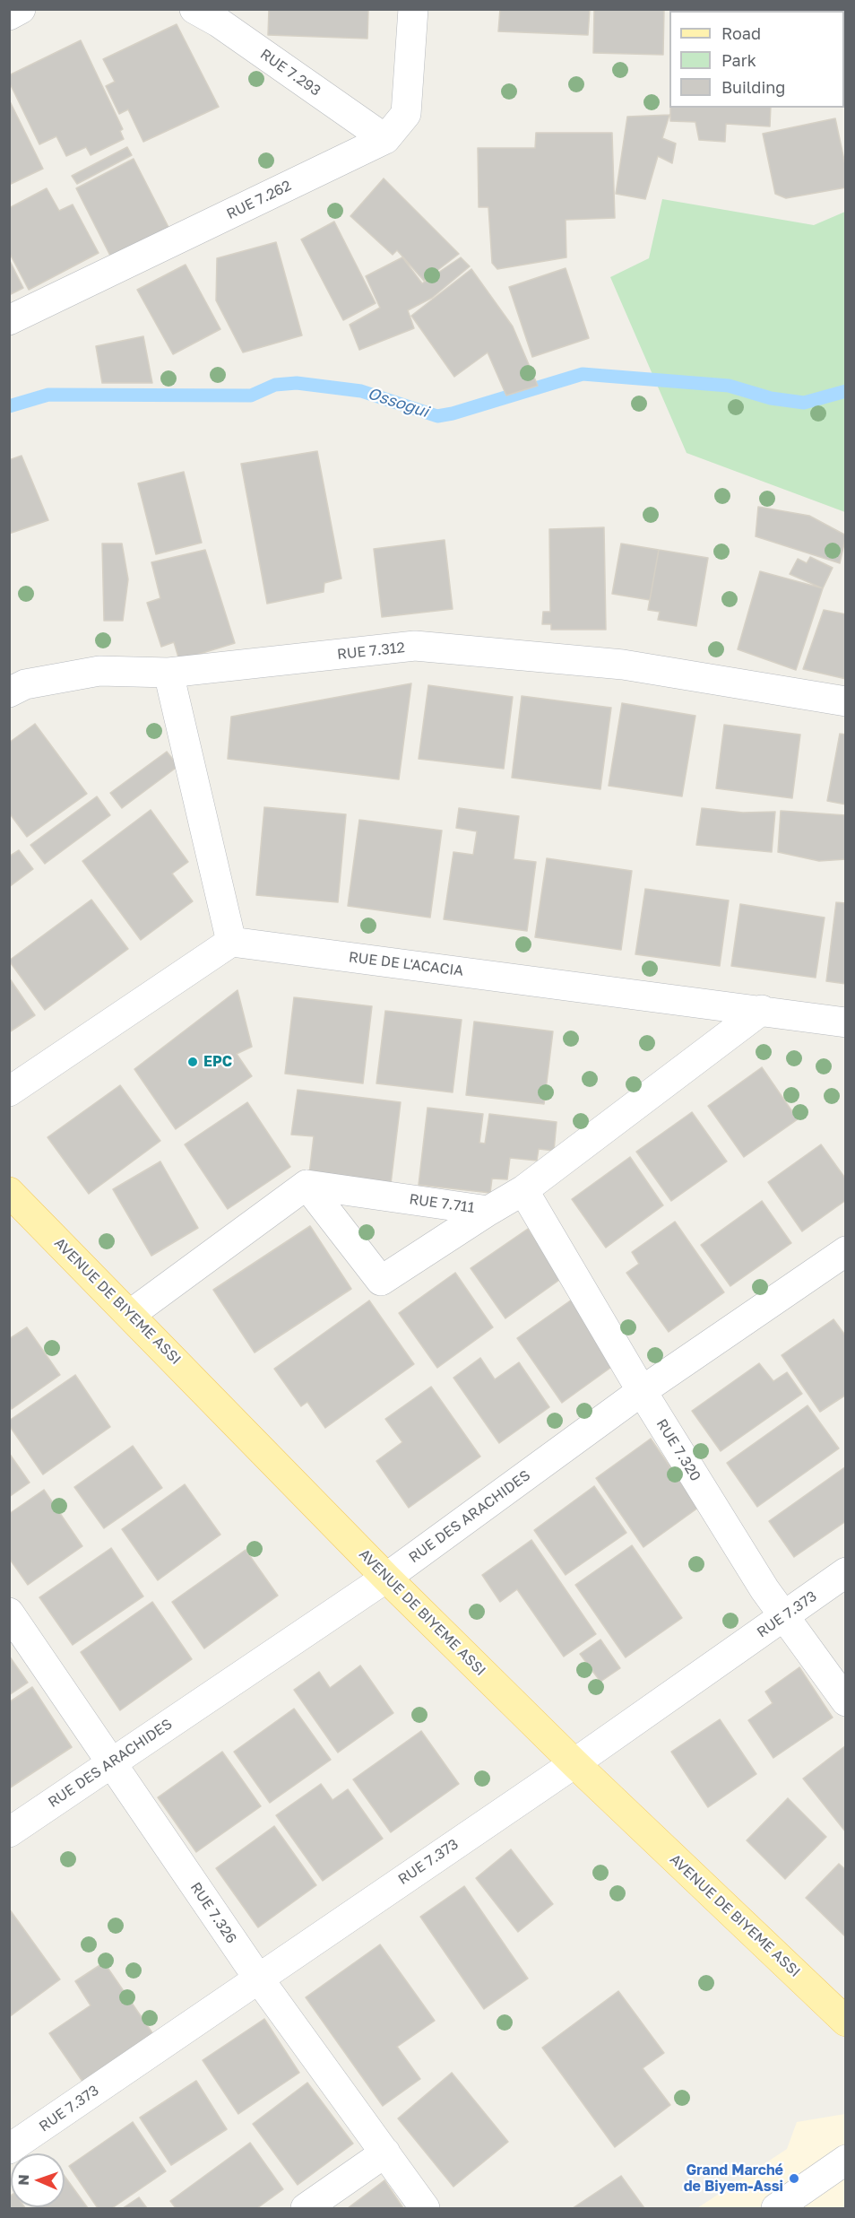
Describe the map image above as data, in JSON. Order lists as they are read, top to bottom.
{
  "streets": {
    "main road": ["AVENUE DE BIYEME ASSI"],
    "street": [
      "RUE 7.293",
      "RUE 7.262",
      "RUE 7.312",
      "RUE DE L'ACACIA",
      "RUE 7.711",
      "RUE 7.320",
      "RUE DES ARACHIDES",
      "RUE 7.373",
      "RUE 7.326"
    ]
  },
  "crossings": [
    ["RUE 7.293", "RUE 7.262"],
    ["RUE DE L'ACACIA", "RUE 7.711"],
    ["RUE 7.711", "RUE 7.320"],
    ["AVENUE DE BIYEME ASSI", "RUE DES ARACHIDES"],
    ["AVENUE DE BIYEME ASSI", "RUE 7.373"],
    ["RUE 7.320", "RUE DES ARACHIDES"],
    ["RUE 7.320", "RUE 7.373"],
    ["RUE DES ARACHIDES", "RUE 7.326"],
    ["RUE 7.373", "RUE 7.326"]
  ],
  "water": ["Ossogui"],
  "places": ["EPC", "Grand Marché de Biyem-Assi"],
  "legend": ["Road", "Park", "Building"],
  "north": "left"
}
